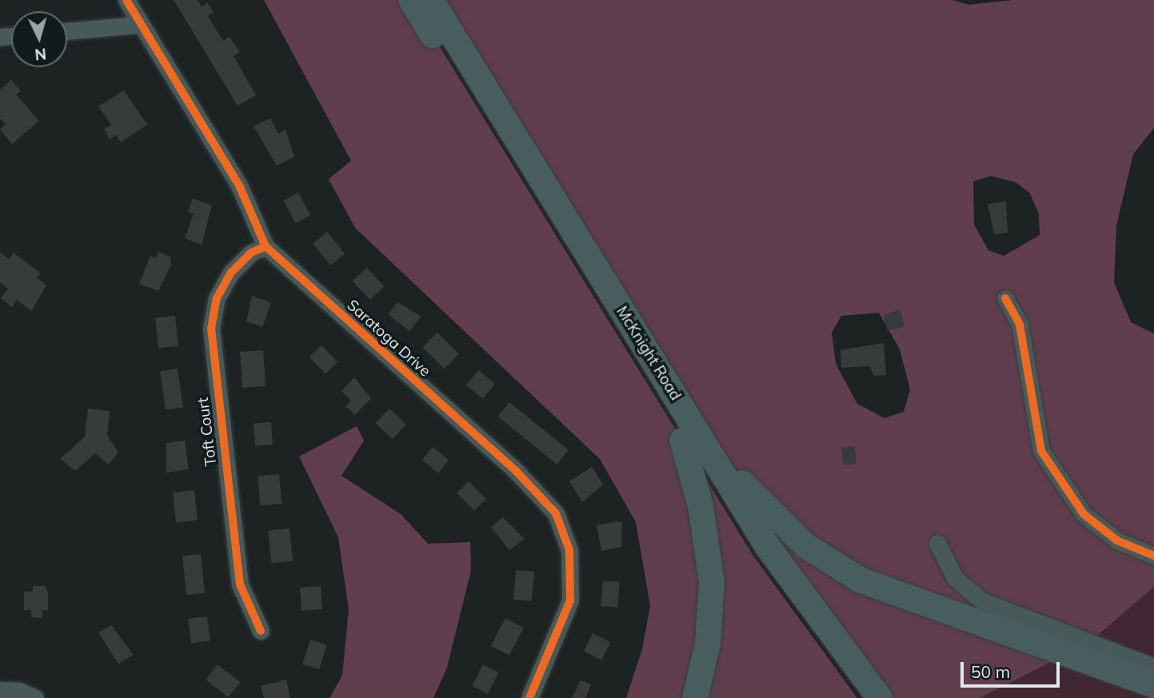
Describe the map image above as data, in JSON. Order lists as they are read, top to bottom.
{
  "streets": {
    "highway": ["McKnight Road"],
    "street": ["Saratoga Drive", "Toft Court"]
  },
  "crossings": [
    ["Saratoga Drive", "Toft Court"]
  ],
  "scale_bar": "50 m",
  "north": "bottom"
}
